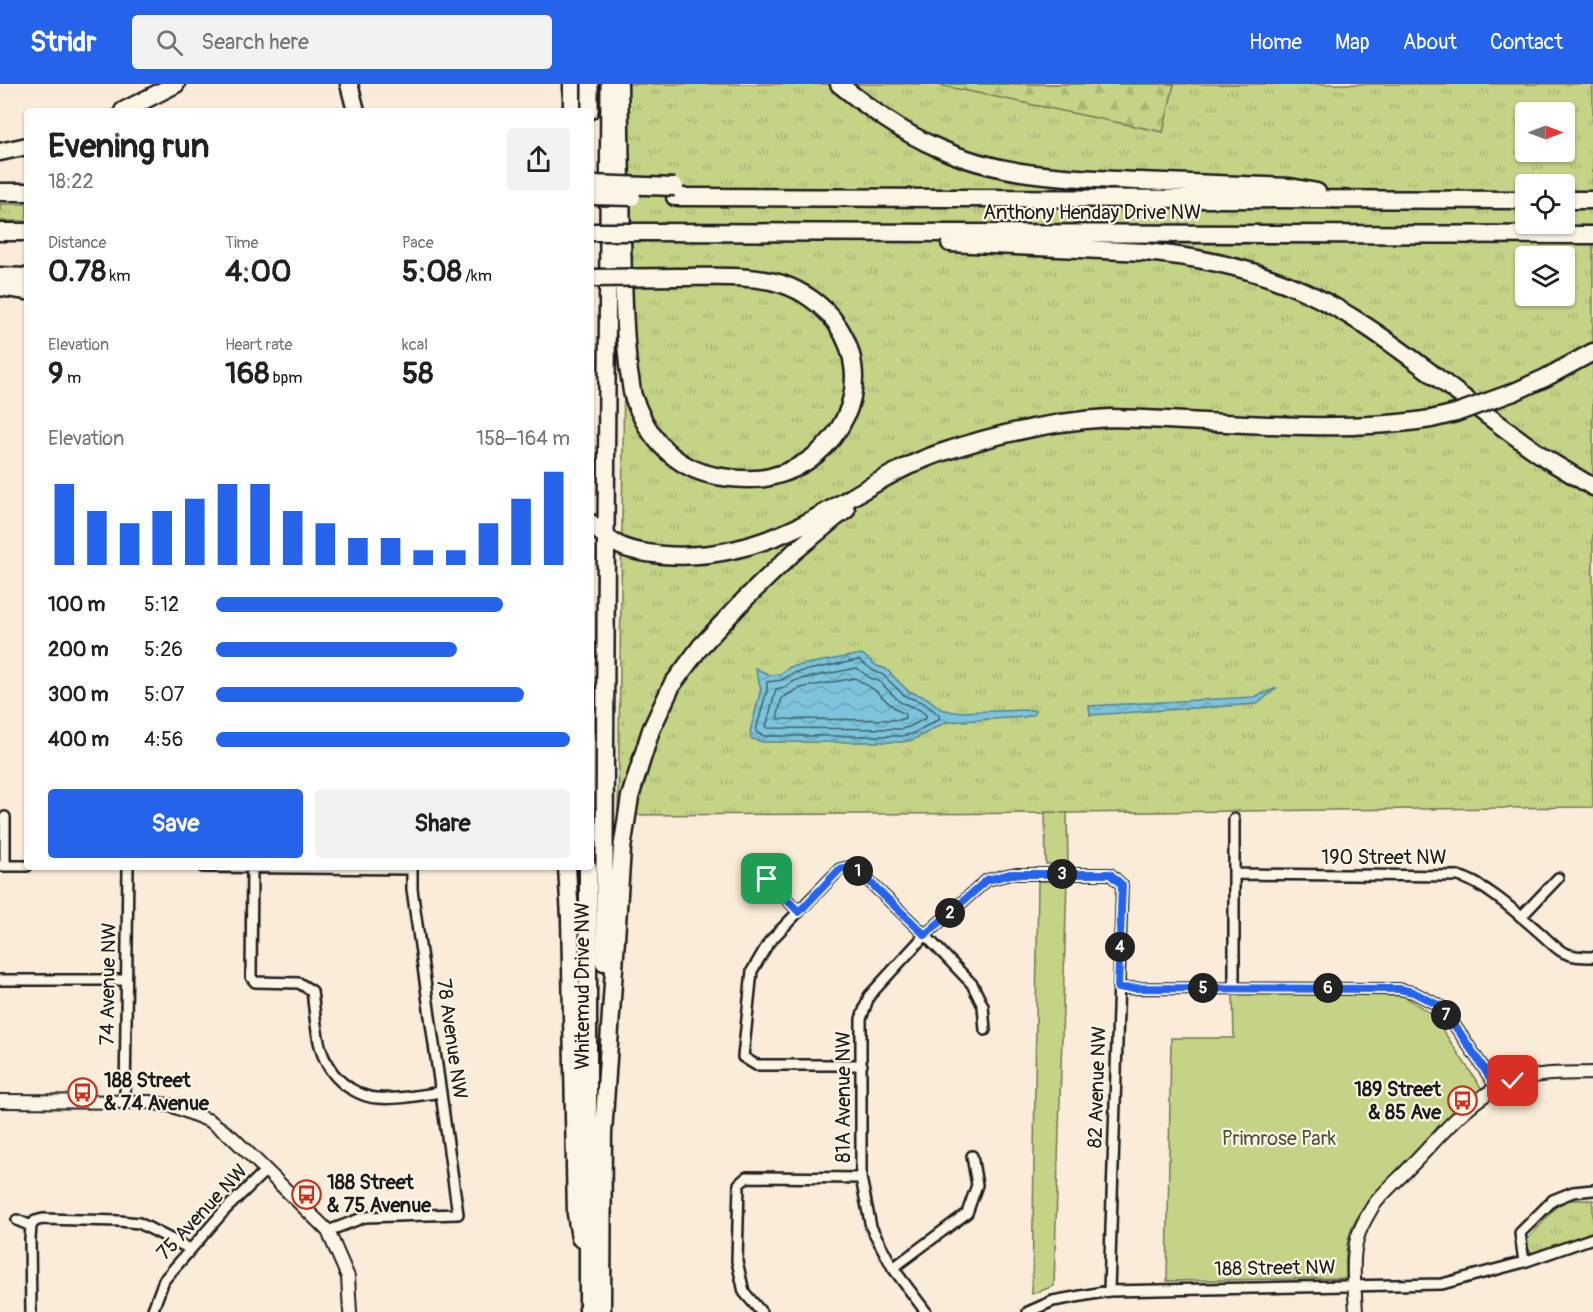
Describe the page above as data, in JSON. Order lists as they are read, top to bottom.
{
  "streets": {
    "highway": ["Anthony Henday Drive NW", "Whitemud Drive NW"],
    "street": [
      "190 Street NW",
      "74 Avenue NW",
      "78 Avenue NW",
      "82 Avenue NW",
      "81A Avenue NW",
      "75 Avenue NW",
      "188 Street NW"
    ]
  },
  "crossings": [
    ["82 Avenue NW", "81A Avenue NW"],
    ["82 Avenue NW", "188 Street NW"]
  ],
  "parks": ["Primrose Park"],
  "places": {
    "bus stop": ["188 Street & 74 Avenue", "189 Street & 85 Ave", "188 Street & 75 Avenue"]
  },
  "north": "right",
  "page": {
    "header": "Stridr",
    "search": "Search here",
    "nav": [
      "Home",
      "Map",
      "About",
      "Contact"
    ],
    "heading": ["Evening run", "18:22"],
    "stats": [
      ["Distance", "0.78 km"],
      ["Time", "4:00"],
      ["Pace", "5:08 /km"],
      ["Elevation", "9 m"],
      ["Heart rate", "168 bpm"],
      ["kcal", "58"]
    ],
    "chart": ["Elevation", "158–164 m"],
    "list": [
      {
        "name": "100 m",
        "note": "5:12"
      },
      {
        "name": "200 m",
        "note": "5:26"
      },
      {
        "name": "300 m",
        "note": "5:07"
      },
      {
        "name": "400 m",
        "note": "4:56"
      }
    ],
    "buttons": ["Save", "Share"],
    "pins": [
      "1",
      "3",
      "2",
      "4",
      "5",
      "6",
      "7"
    ]
  }
}
